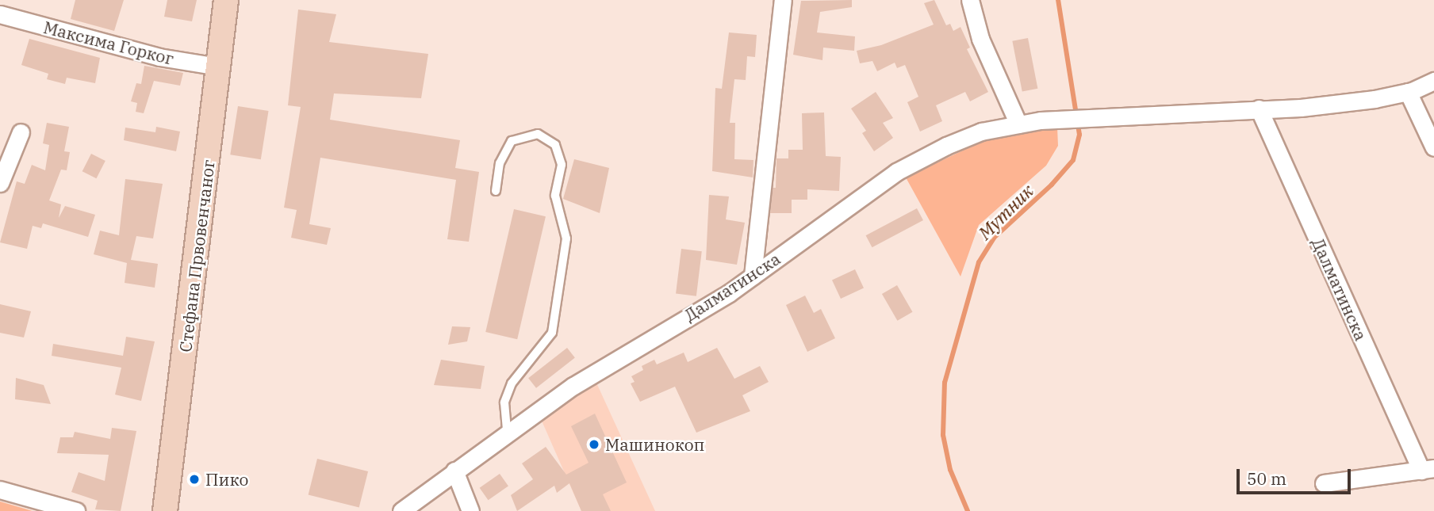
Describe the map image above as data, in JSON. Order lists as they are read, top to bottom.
{
  "streets": {
    "street": ["Максима Горког", "Стефана Првовенчаног", "Далматинска"]
  },
  "crossings": [
    ["Максима Горког", "Стефана Првовенчаног"]
  ],
  "water": ["Мутник"],
  "places": ["Машинокоп", "Пико"],
  "scale_bar": "50 m"
}
